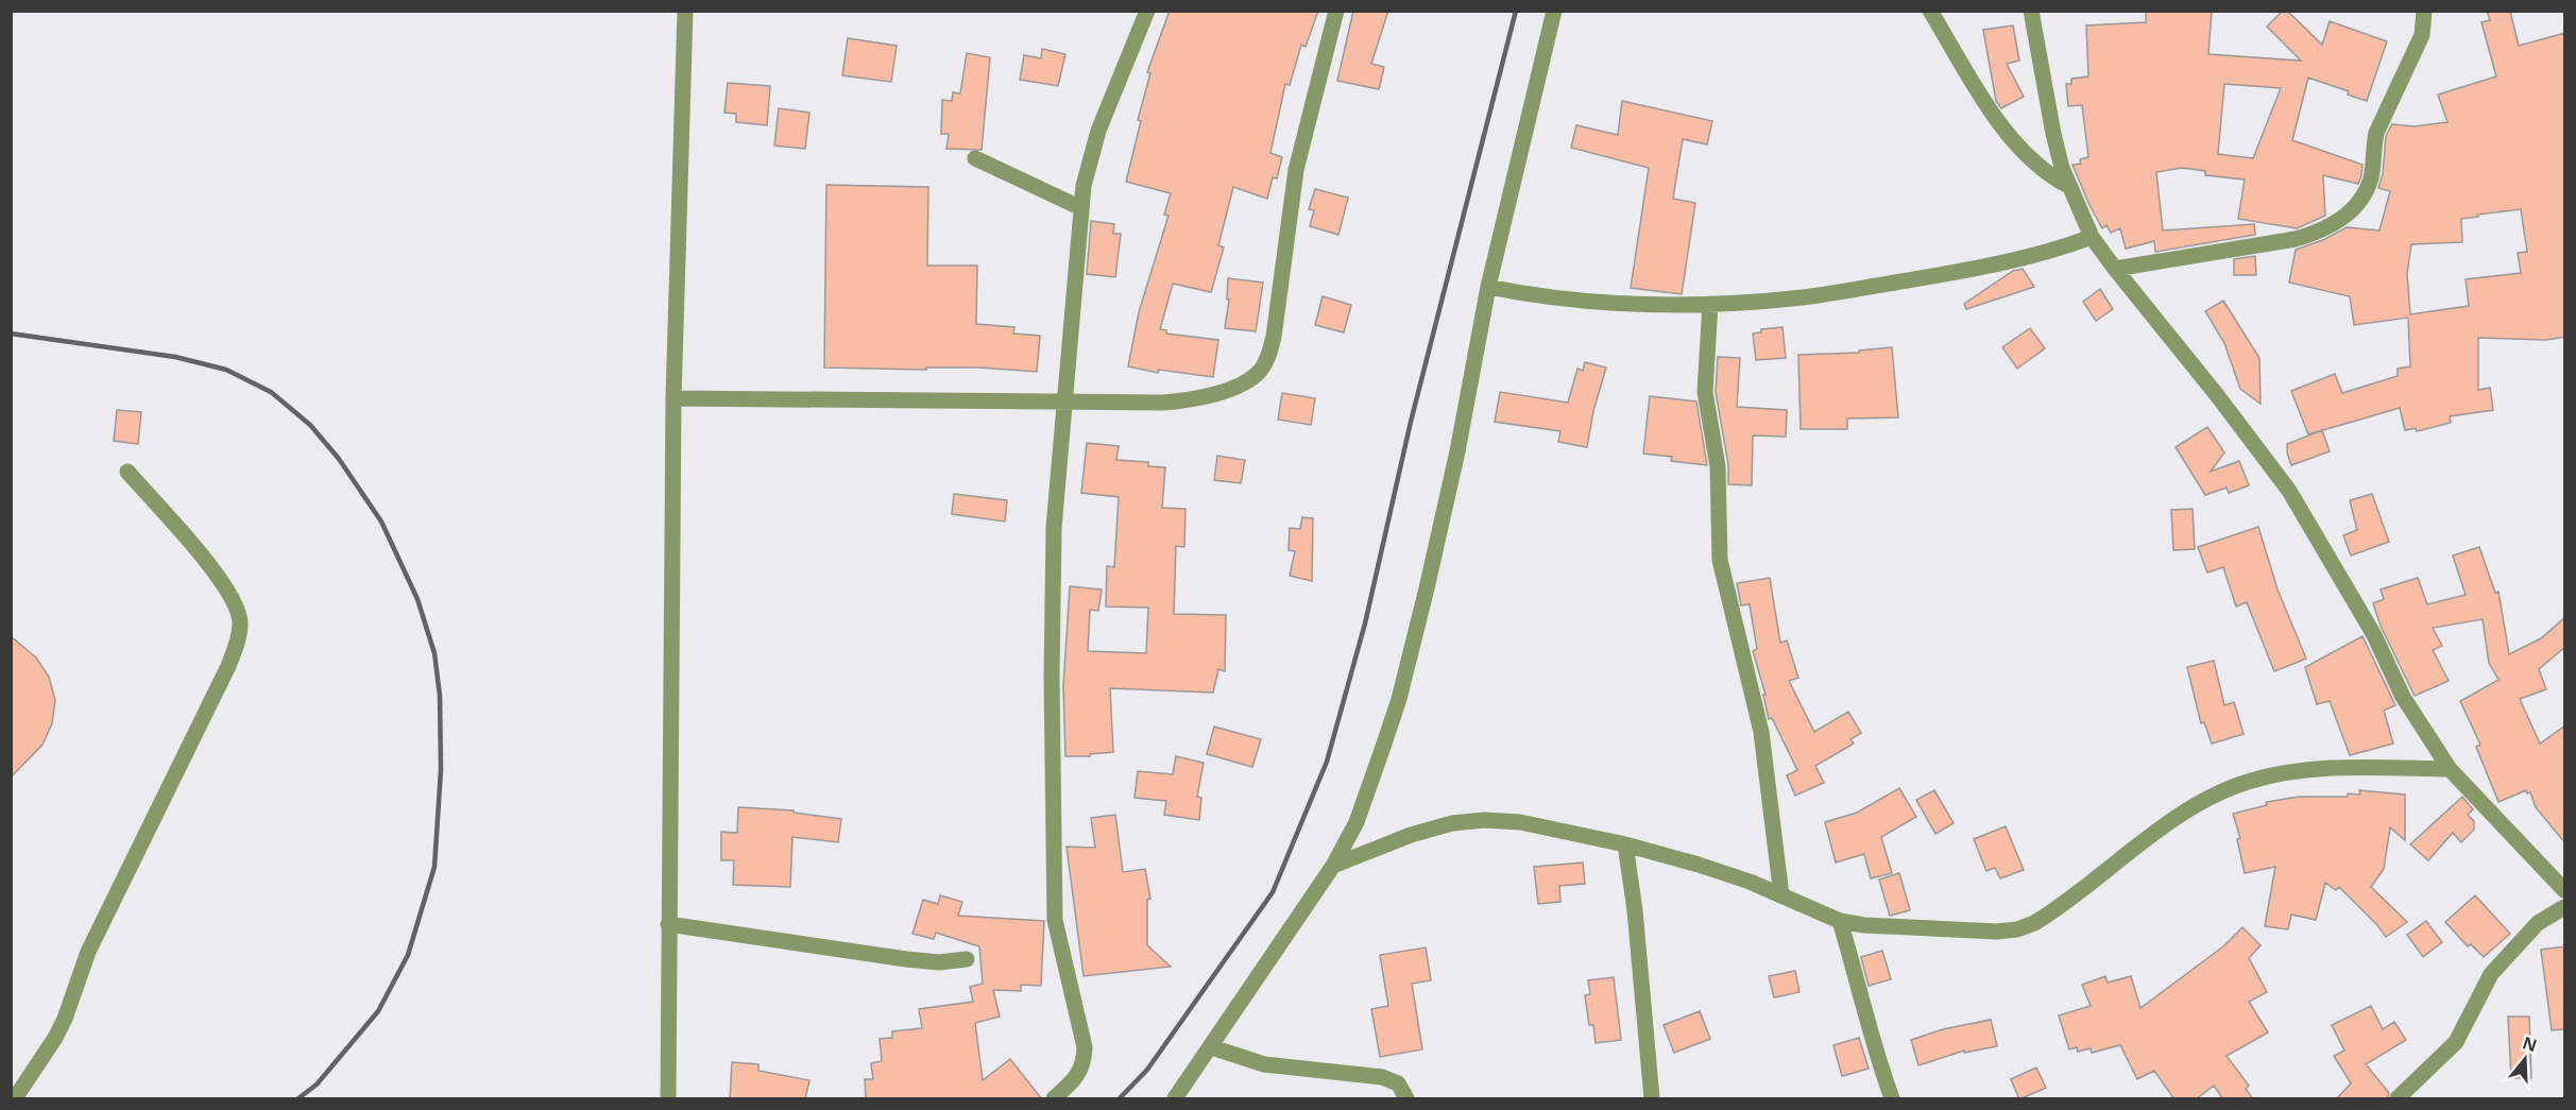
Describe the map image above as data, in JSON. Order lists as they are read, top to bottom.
{
  "north": "top"
}
